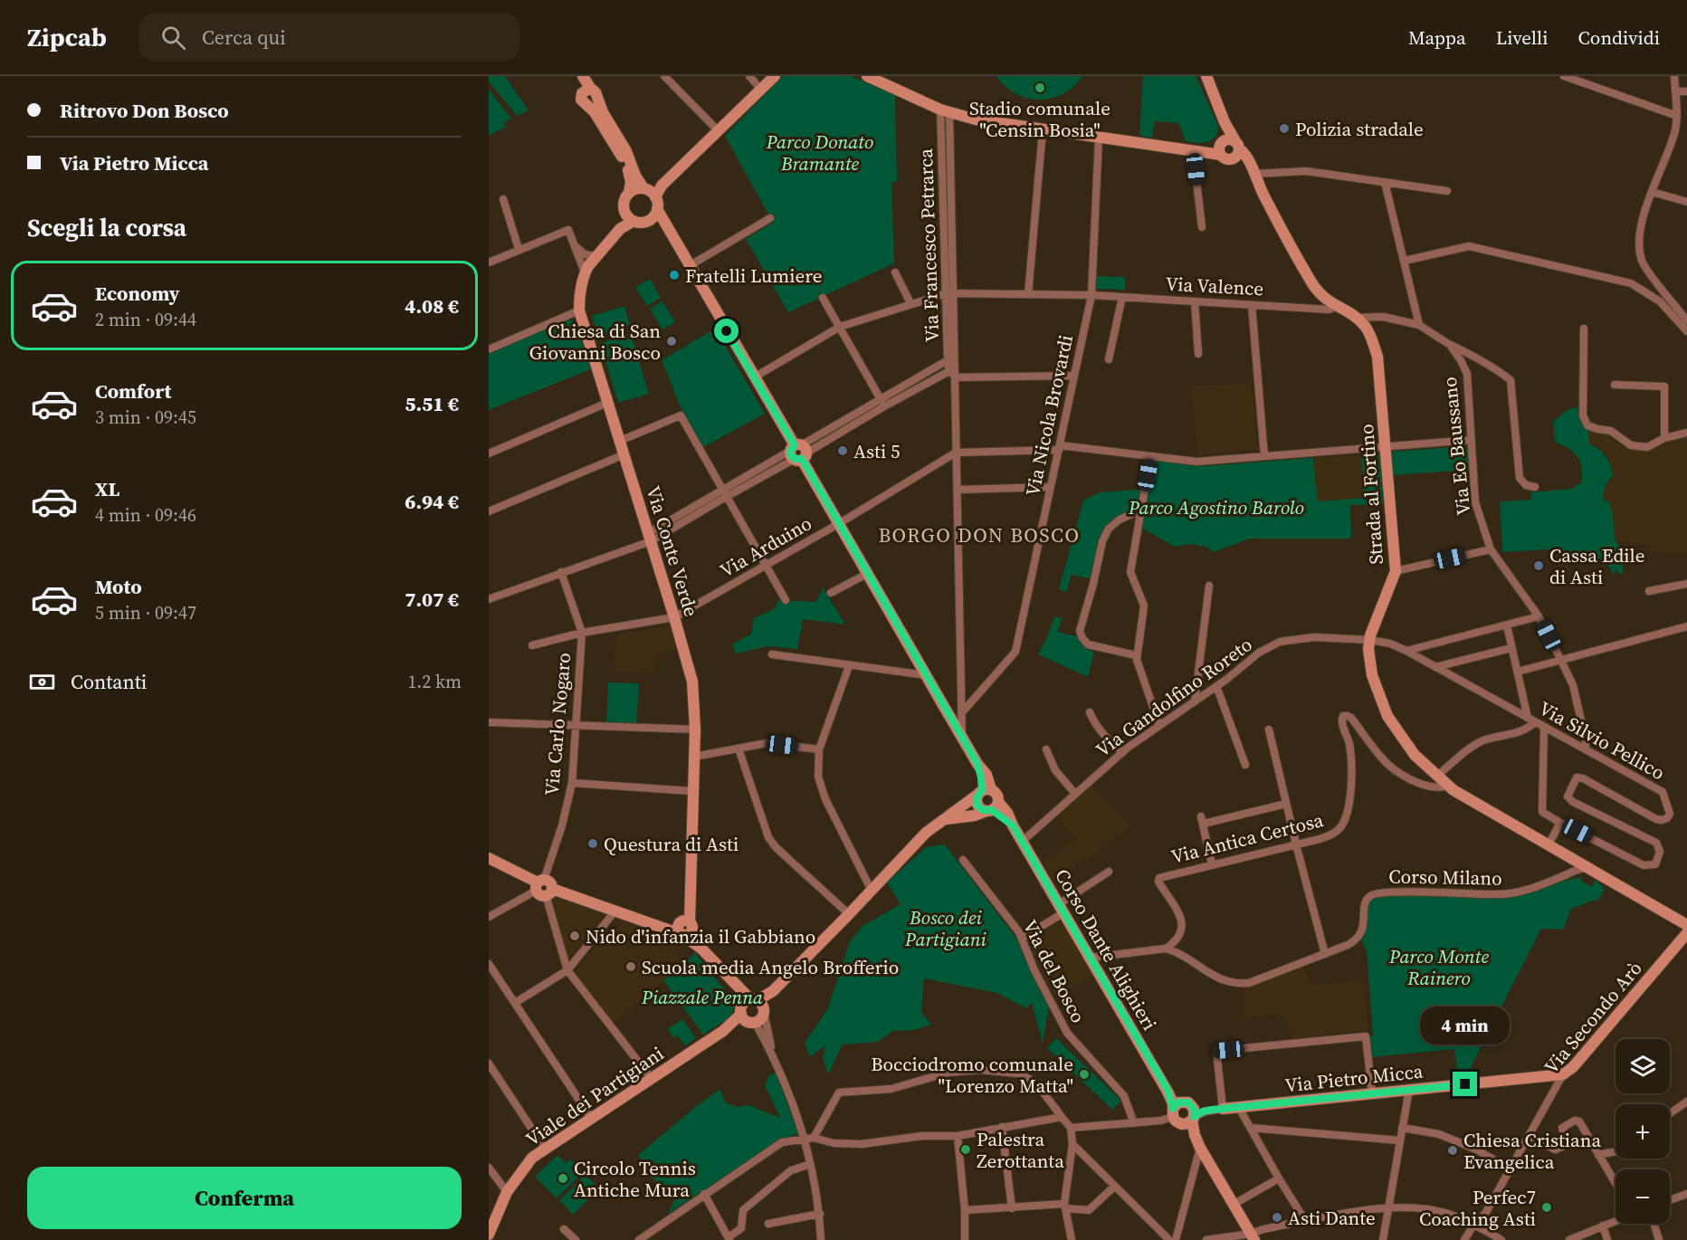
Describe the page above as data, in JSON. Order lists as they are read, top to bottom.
{
  "streets": {
    "street": [
      "Via Francesco Petrarca",
      "Via Valence",
      "Via Nicola Brovardi",
      "Via Eo Baussano",
      "Strada al Fortino",
      "Via Arduino",
      "Via Conte Verde",
      "Via Gandolfino Roreto",
      "Via Carlo Nogaro",
      "Via Silvio Pellico",
      "Via Antica Certosa",
      "Corso Milano",
      "Corso Dante Alighieri",
      "Via del Bosco",
      "Via Secondo Arò",
      "Via Pietro Micca",
      "Viale dei Partigiani"
    ]
  },
  "crossings": [
    ["Via Francesco Petrarca", "Via Valence"],
    ["Via Francesco Petrarca", "Via Nicola Brovardi"],
    ["Via Francesco Petrarca", "Via Arduino"],
    ["Via Valence", "Via Nicola Brovardi"],
    ["Via Valence", "Strada al Fortino"],
    ["Via Eo Baussano", "Strada al Fortino"],
    ["Via Eo Baussano", "Via Silvio Pellico"],
    ["Strada al Fortino", "Via Gandolfino Roreto"],
    ["Strada al Fortino", "Via Silvio Pellico"],
    ["Strada al Fortino", "Via Antica Certosa"],
    ["Strada al Fortino", "Corso Milano"],
    ["Via Arduino", "Via Conte Verde"],
    ["Via Gandolfino Roreto", "Via Silvio Pellico"],
    ["Via Gandolfino Roreto", "Corso Dante Alighieri"],
    ["Via Antica Certosa", "Corso Milano"],
    ["Corso Dante Alighieri", "Via Pietro Micca"],
    ["Via Secondo Arò", "Via Pietro Micca"]
  ],
  "districts": ["BORGO DON BOSCO"],
  "parks": [
    "Parco Donato Bramante",
    "Parco Agostino Barolo",
    "Bosco dei Partigiani",
    "Parco Monte Rainero",
    "Piazzale Penna"
  ],
  "places": [
    "Stadio comunale \"Censin Bosia\"",
    "Polizia stradale",
    "Fratelli Lumiere",
    "Chiesa di San Giovanni Bosco",
    "Asti 5",
    "Cassa Edile di Asti",
    "Questura di Asti",
    "Nido d'infanzia il Gabbiano",
    "Scuola media Angelo Brofferio",
    "Bocciodromo comunale \"Lorenzo Matta\"",
    "Palestra Zerottanta",
    "Chiesa Cristiana Evangelica",
    "Circolo Tennis Antiche Mura",
    "Perfec7 Coaching Asti",
    "Asti Dante"
  ],
  "page": {
    "header": "Zipcab",
    "search": "Cerca qui",
    "nav": ["Mappa", "Livelli", "Condividi"],
    "banner": ["Ritrovo Don Bosco", "Via Pietro Micca"],
    "heading": "Scegli la corsa",
    "list": [
      {
        "name": "Economy",
        "note": "2 min · 09:44",
        "value": "4.08 €"
      },
      {
        "name": "Comfort",
        "note": "3 min · 09:45",
        "value": "5.51 €"
      },
      {
        "name": "XL",
        "note": "4 min · 09:46",
        "value": "6.94 €"
      },
      {
        "name": "Moto",
        "note": "5 min · 09:47",
        "value": "7.07 €"
      }
    ],
    "pay": ["Contanti", "1.2 km"],
    "bubble": "4 min",
    "map_buttons": ["+", "−"],
    "buttons": "Conferma"
  }
}
